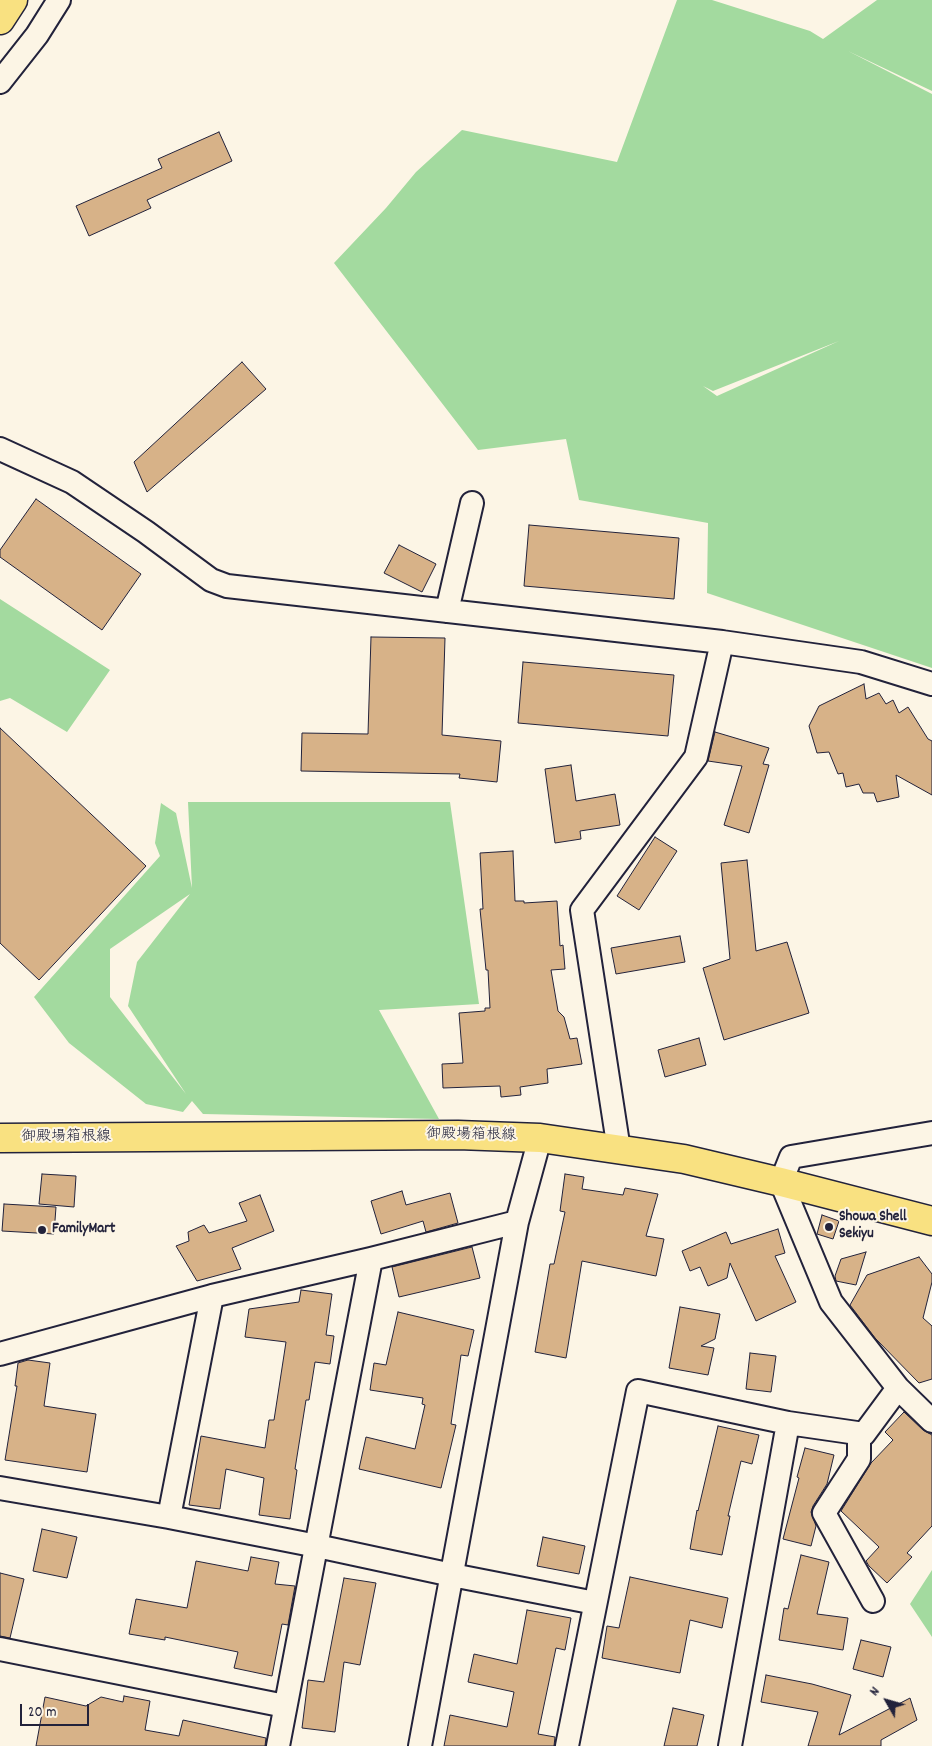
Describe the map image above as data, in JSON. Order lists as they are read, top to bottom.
{
  "streets": {
    "main road": ["御殿場箱根線"]
  },
  "places": ["Showa Shell Sekiyu", "FamilyMart"],
  "scale_bar": "20 m",
  "north": "top left"
}
